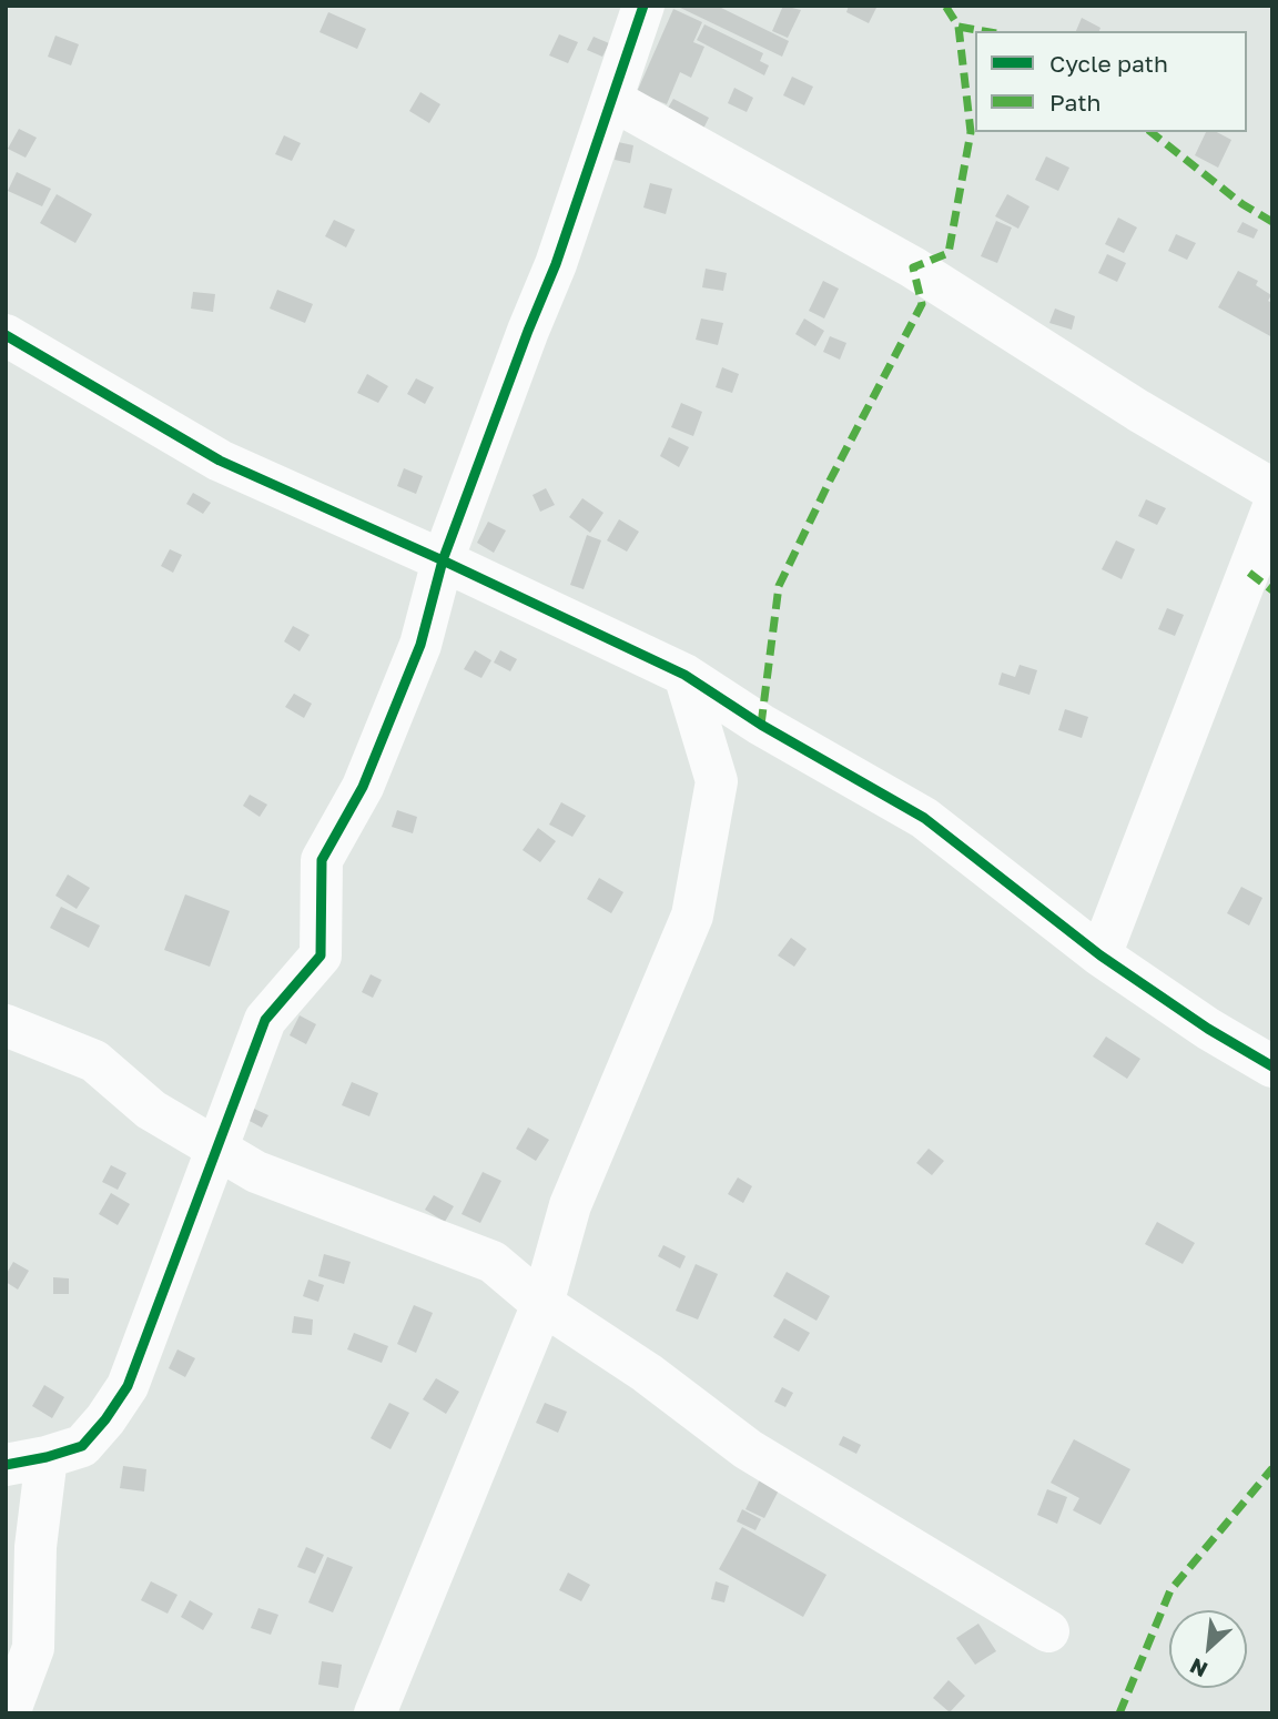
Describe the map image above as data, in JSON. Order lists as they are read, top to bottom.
{
  "legend": ["Cycle path", "Path"],
  "north": "bottom left"
}
